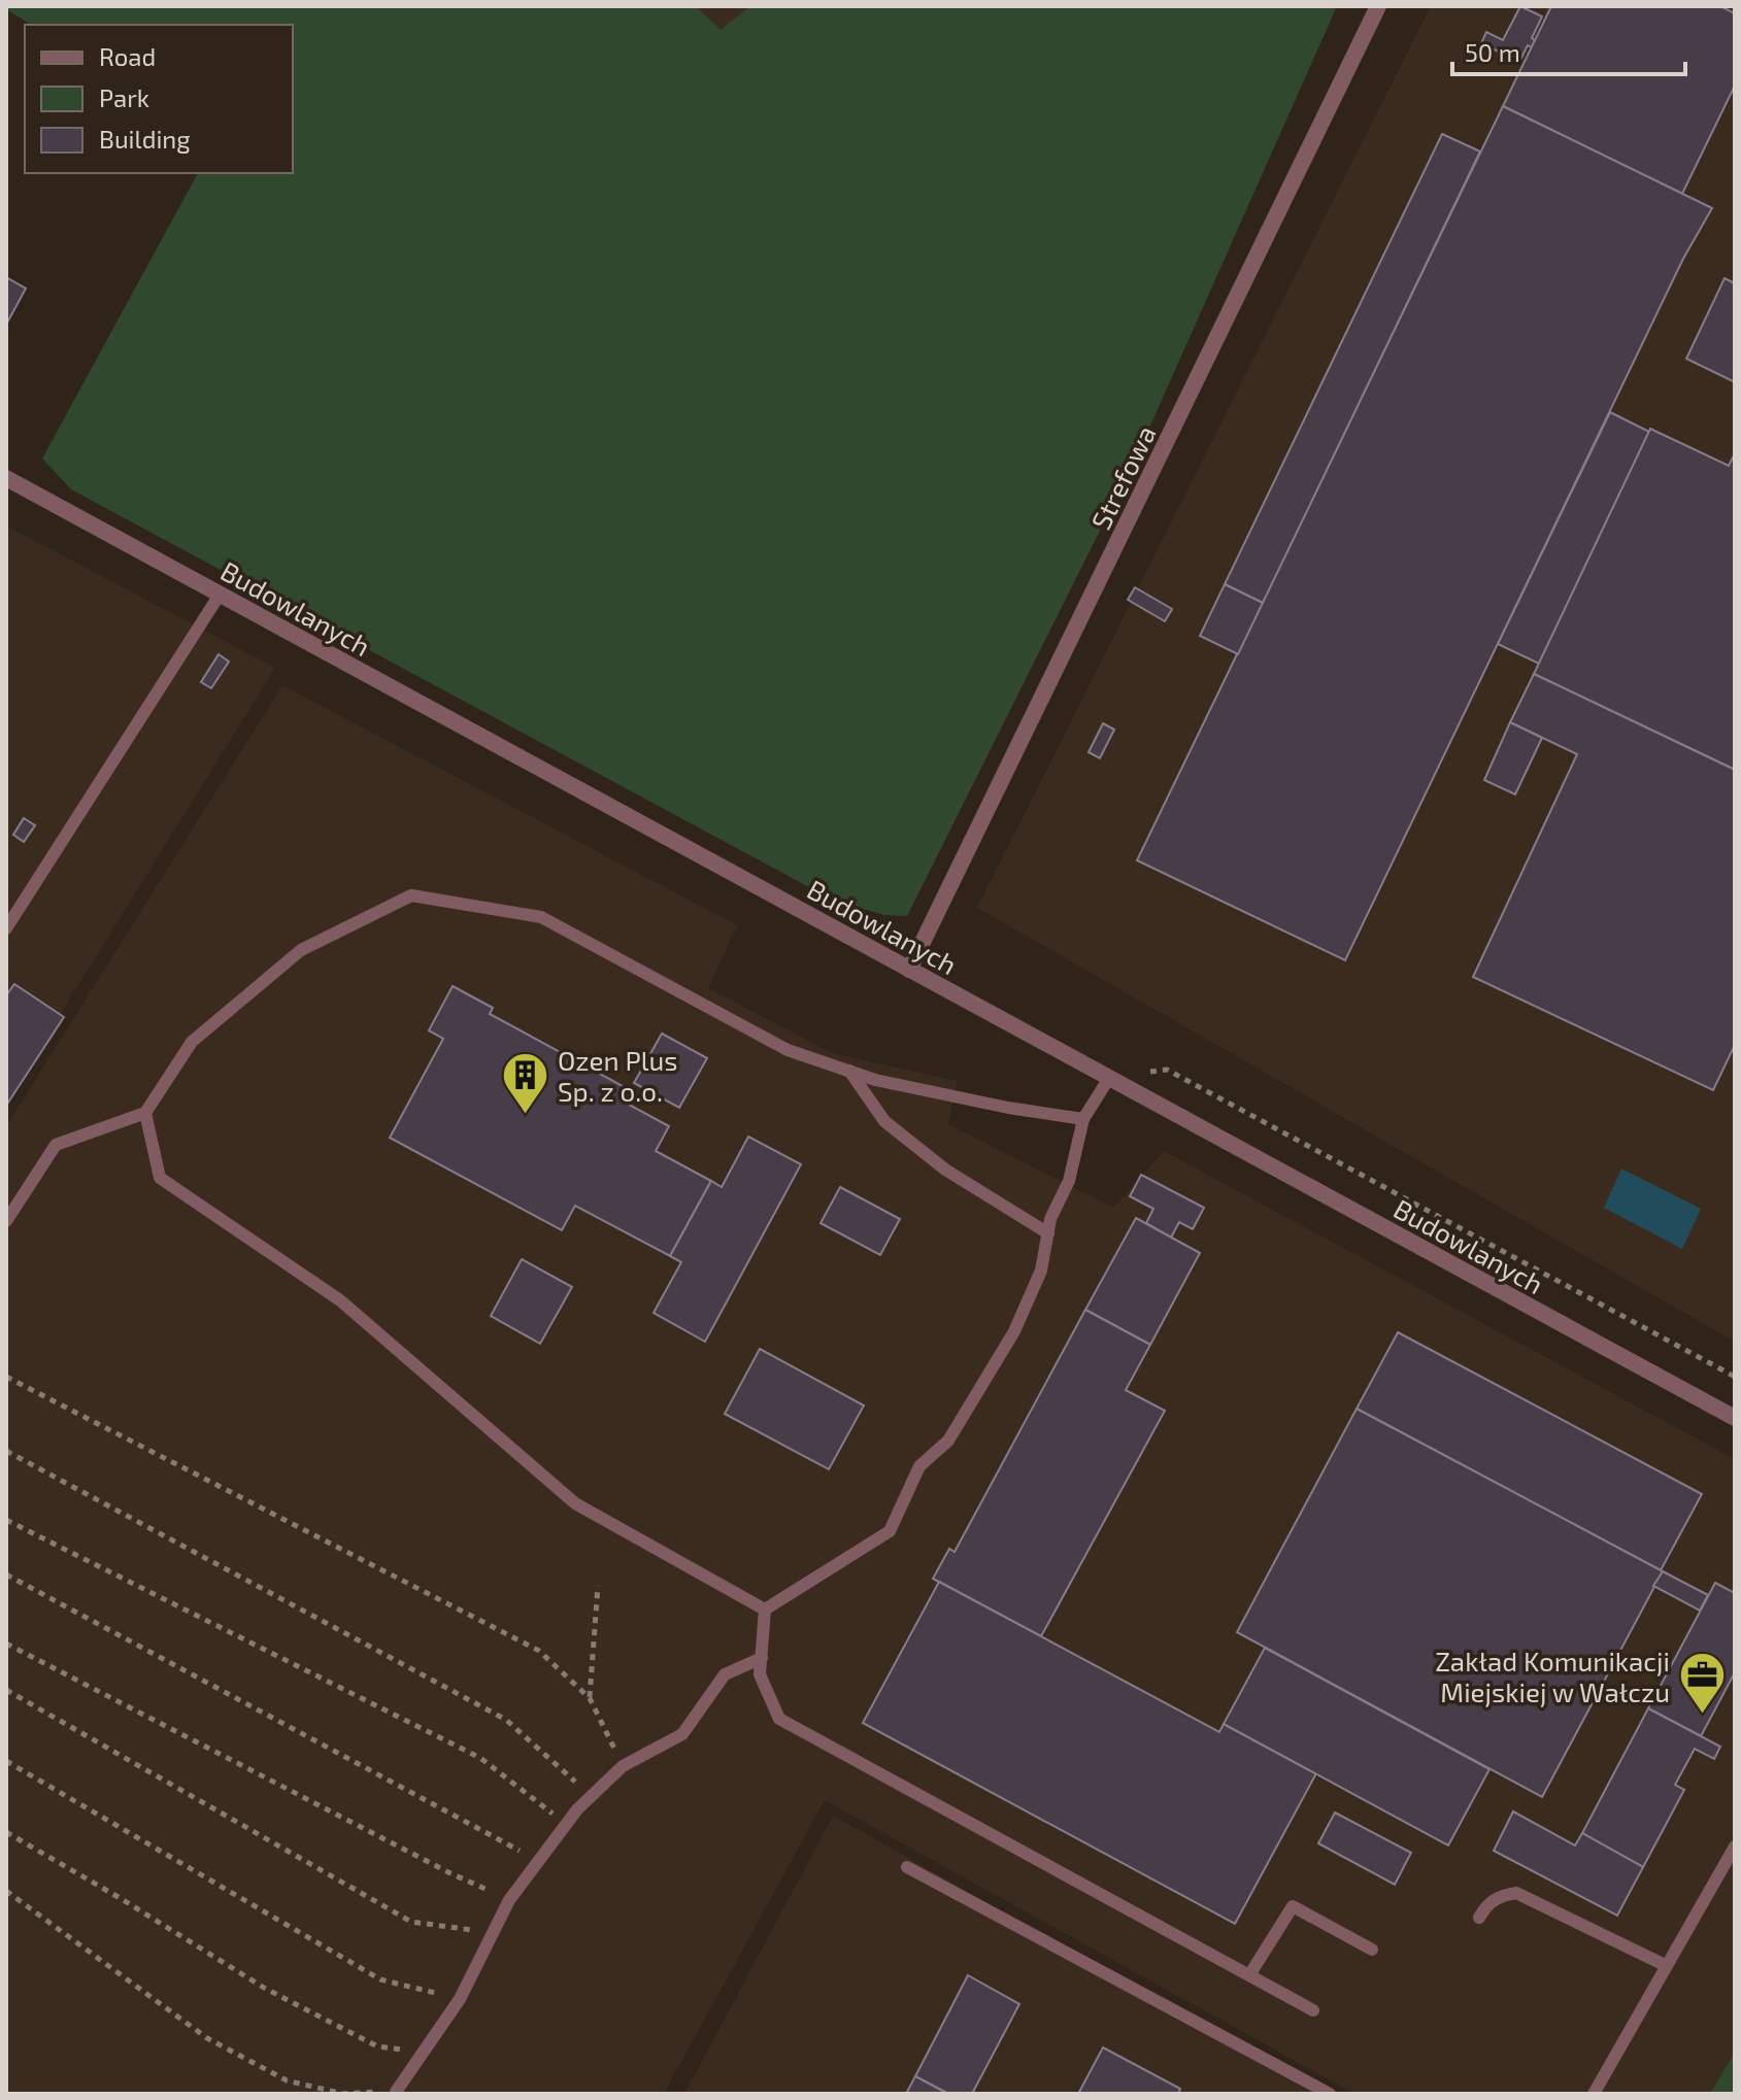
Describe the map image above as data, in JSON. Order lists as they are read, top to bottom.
{
  "streets": {
    "street": ["Strefowa", "Budowlanych"]
  },
  "crossings": [
    ["Strefowa", "Budowlanych"]
  ],
  "places": {
    "building": ["Ozen Plus Sp. z o.o."],
    "office": ["Zakład Komunikacji Miejskiej w Wałczu"]
  },
  "legend": ["Road", "Park", "Building"],
  "scale_bar": "50 m"
}
